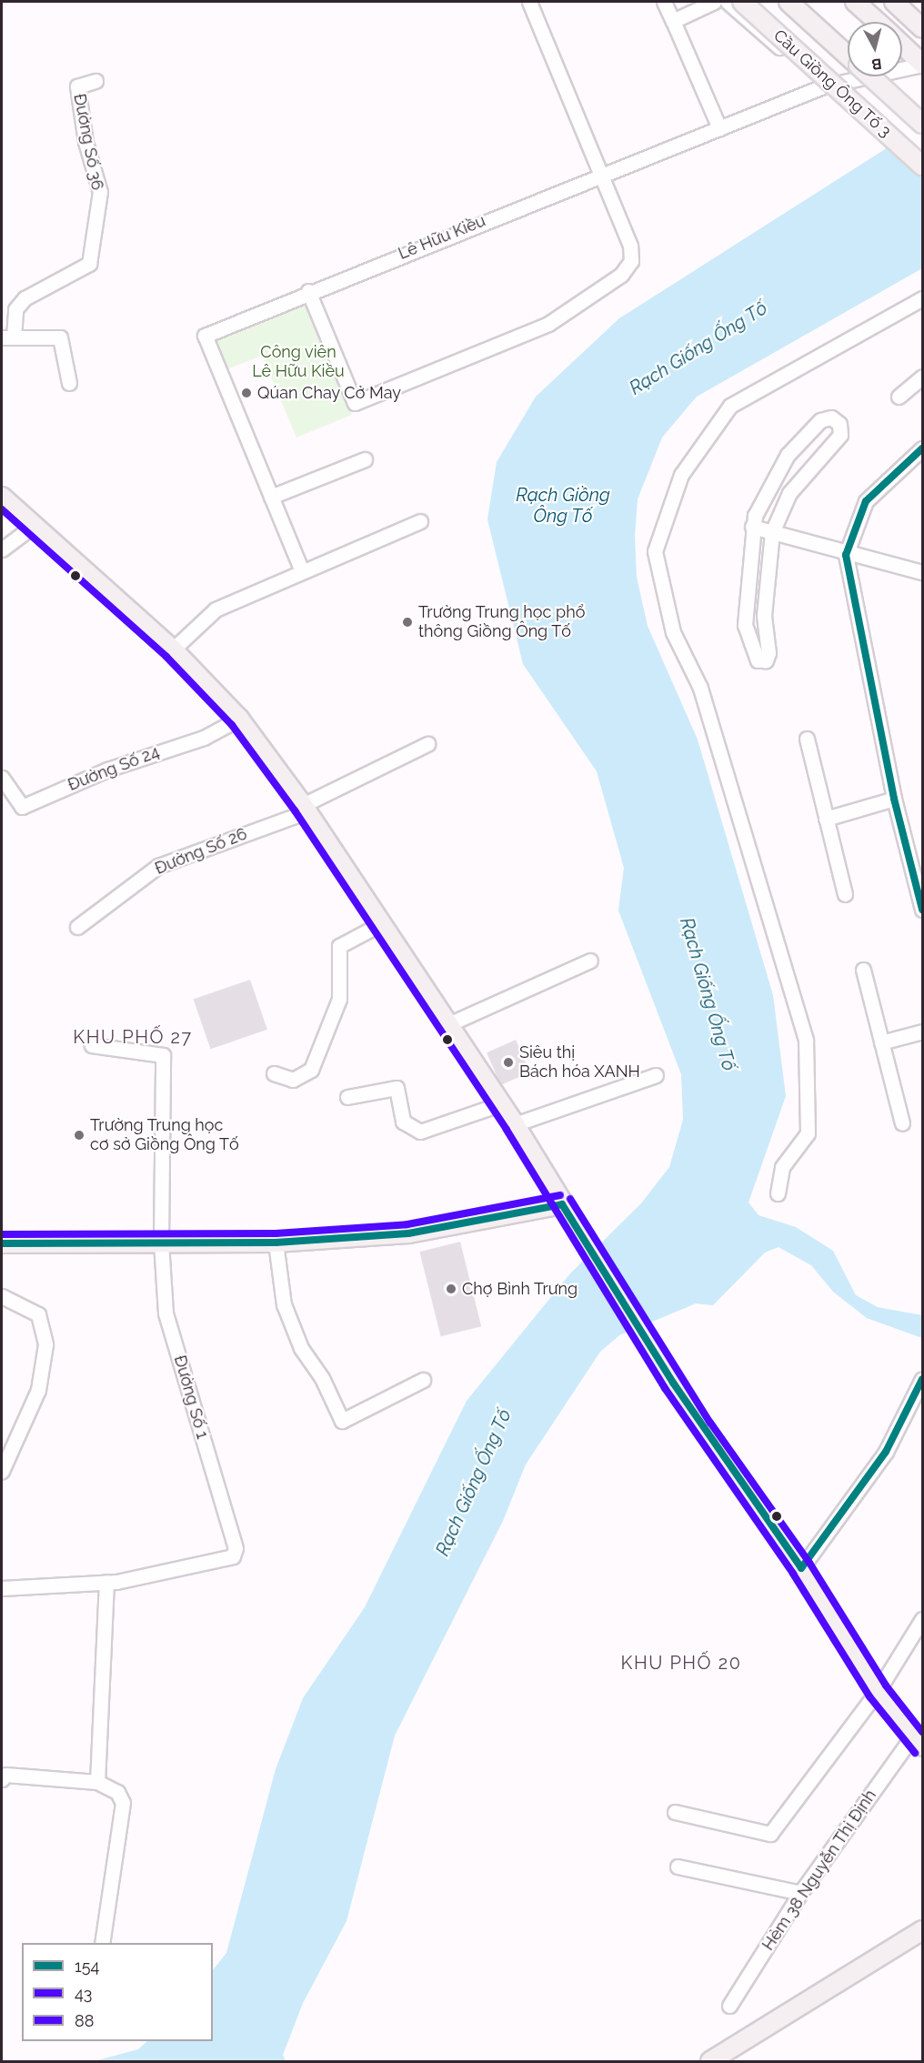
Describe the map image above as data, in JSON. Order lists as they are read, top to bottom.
{
  "streets": {
    "main road": ["Cầu Giồng Ông Tố 3"],
    "street": [
      "Đường Số 36",
      "Lê Hữu Kiều",
      "Đường Số 24",
      "Đường Số 26",
      "Đường Số 1",
      "Hẻm 38 Nguyễn Thị Định"
    ]
  },
  "districts": ["KHU PHỐ 27", "KHU PHỐ 20"],
  "water": ["Rạch Giống Ống Tố", "Rạch Giồng Ông Tố"],
  "parks": ["Công viên Lê Hữu Kiều"],
  "places": [
    "Qúan Chay Cở May",
    "Trường Trung học phổ thông Giồng Ông Tố",
    "Siêu thị Bách hóa XANH",
    "Trường Trung học cơ sở Giồng Ông Tố",
    "Chợ Bình Trưng"
  ],
  "lines": ["transit line 154", "transit line 43", "transit line 88"],
  "legend": ["154", "43", "88"],
  "north": "bottom"
}
